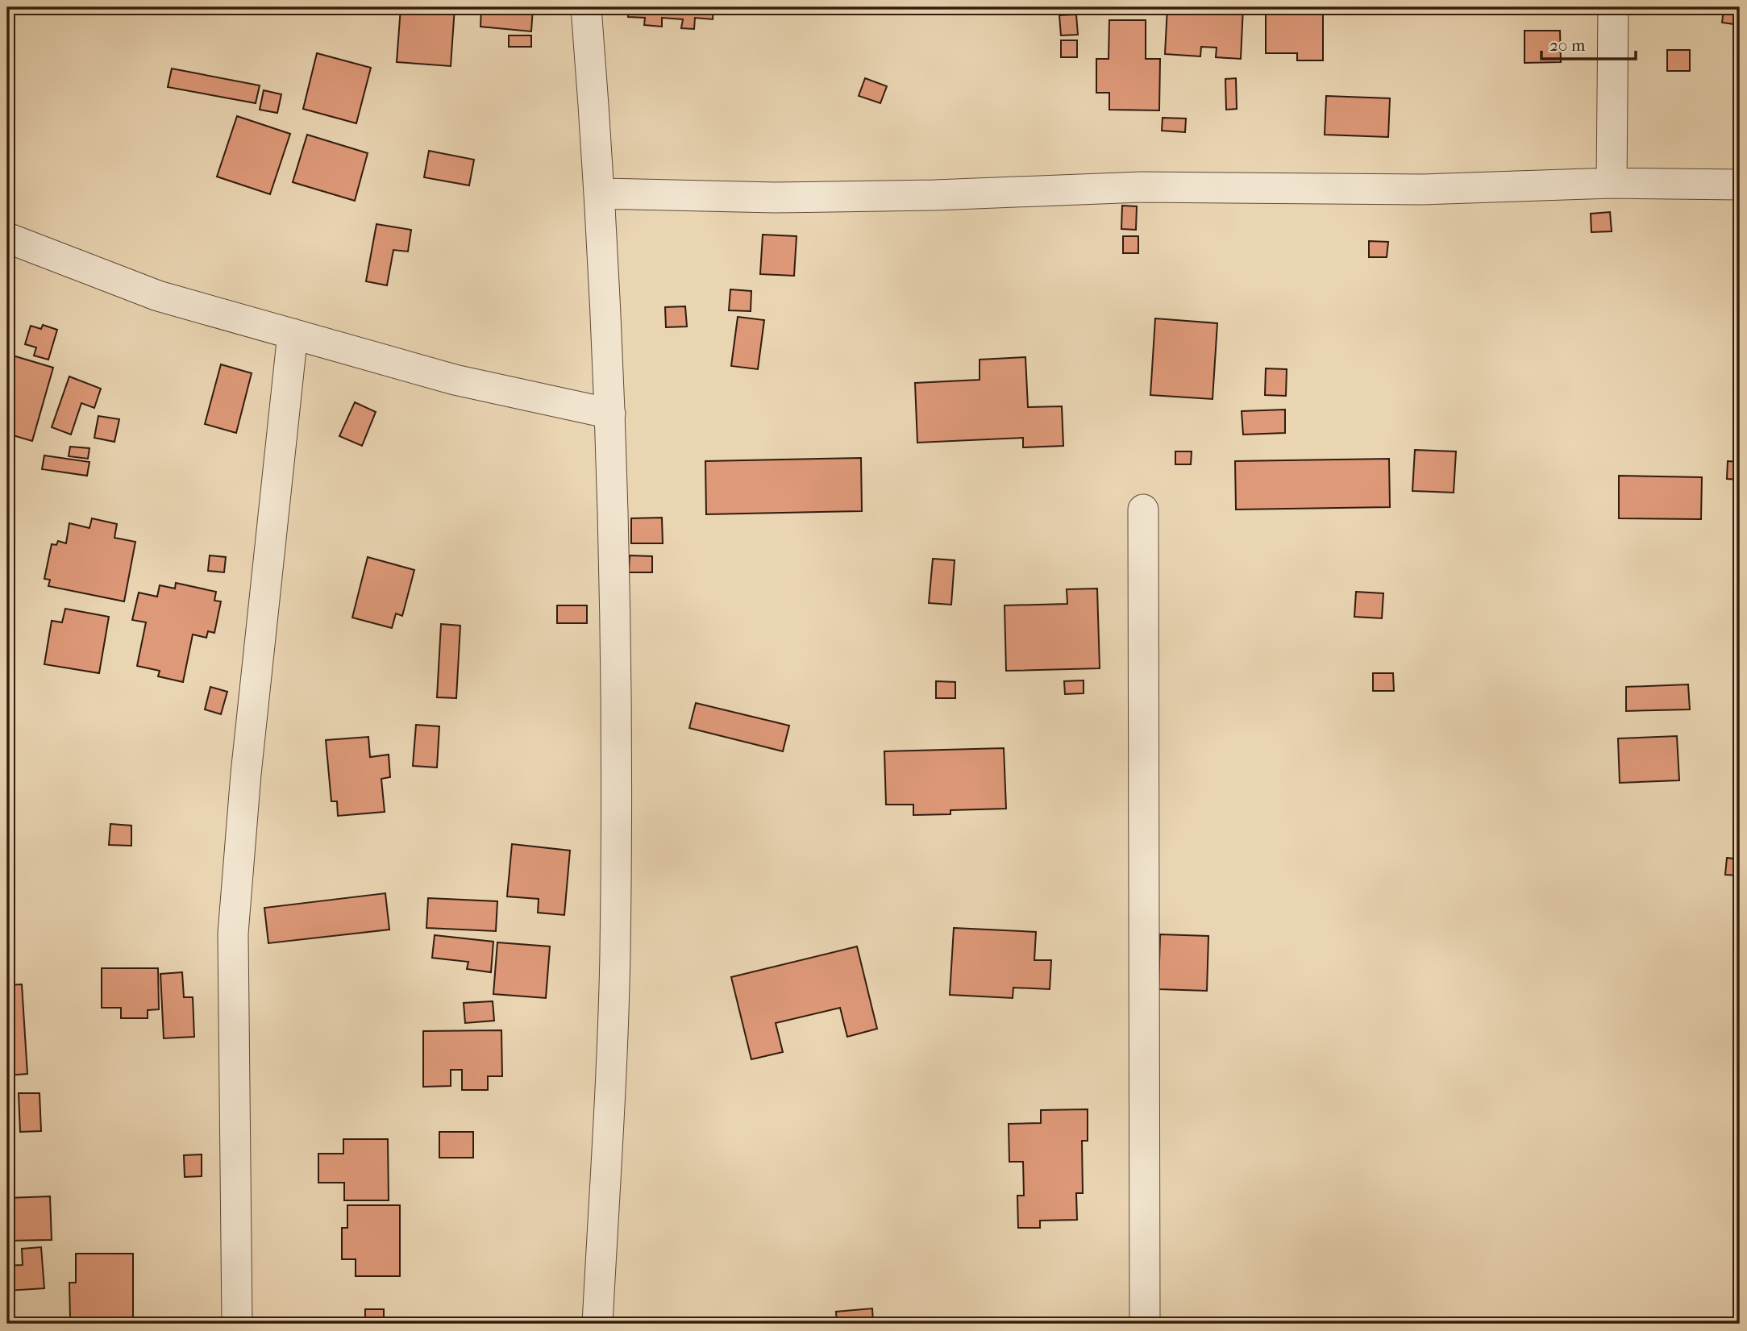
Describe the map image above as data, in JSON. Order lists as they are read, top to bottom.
{
  "scale_bar": "20 m"
}
